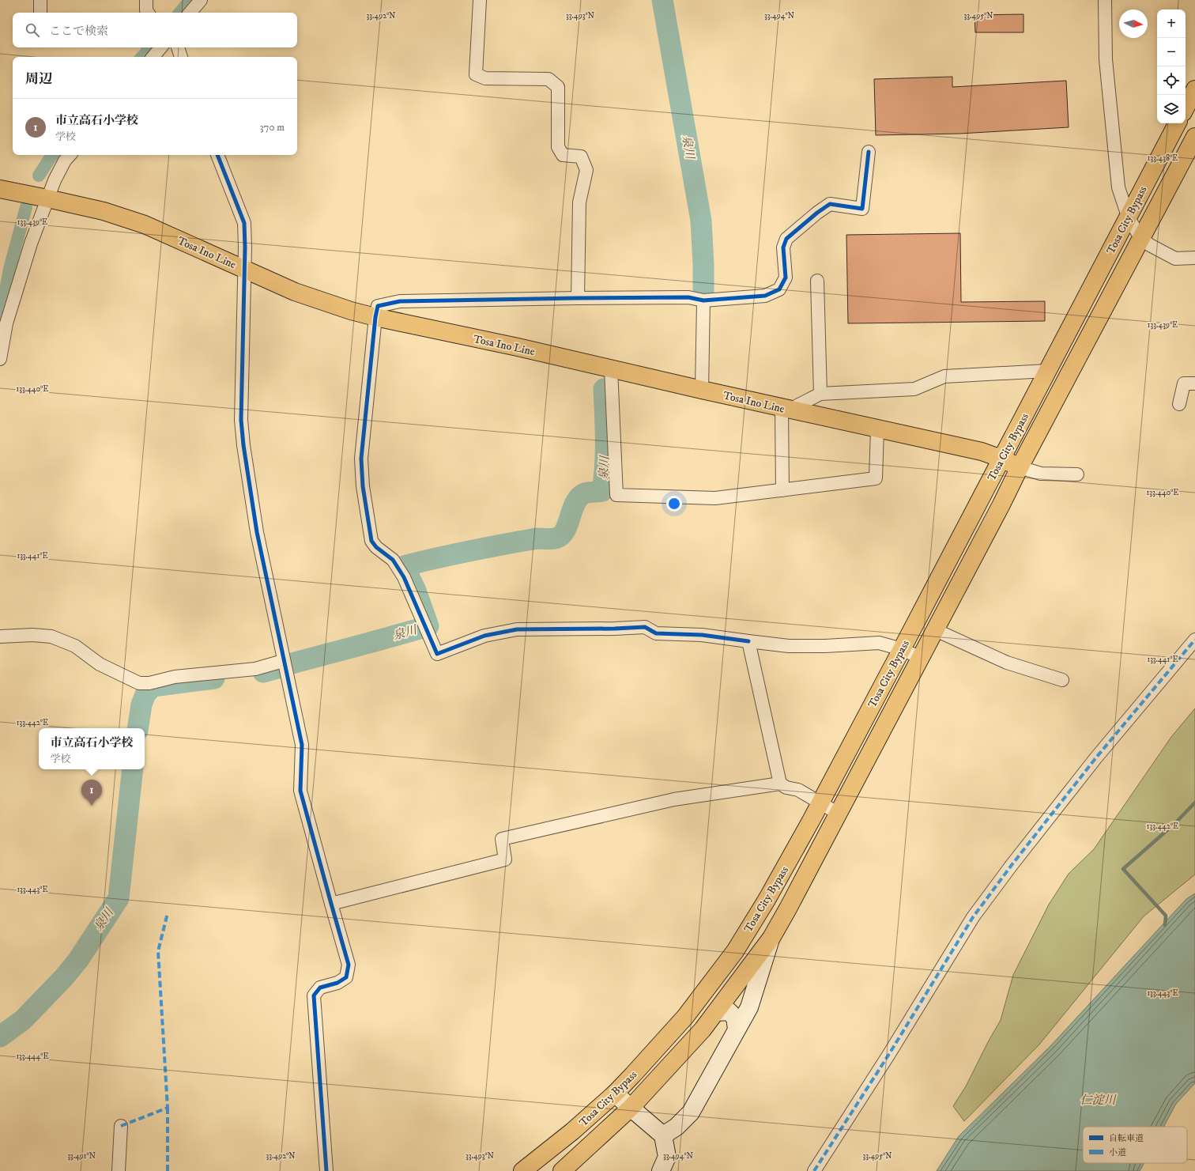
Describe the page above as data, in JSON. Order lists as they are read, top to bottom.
{
  "streets": {
    "main road": ["Tosa City Bypass", "Tosa Ino Line"]
  },
  "crossings": [
    ["Tosa City Bypass", "Tosa Ino Line"]
  ],
  "water": ["泉川", "仁淀川"],
  "legend": ["自転車道", "小道"],
  "north": "right",
  "page": {
    "map_buttons": ["+", "−"],
    "search": "ここで検索",
    "heading": "周辺",
    "list": [
      {
        "mark": "1",
        "name": "市立高石小学校",
        "note": "学校",
        "value": "370 m"
      }
    ],
    "popup": ["市立高石小学校", "学校"],
    "pins": "1"
  },
  "coordinates": [
    "33.492°N",
    "33.493°N",
    "33.494°N",
    "33.495°N",
    "133.438°E",
    "133.439°E",
    "133.440°E",
    "133.441°E",
    "133.442°E",
    "133.443°E",
    "133.444°E",
    "33.491°N"
  ]
}
